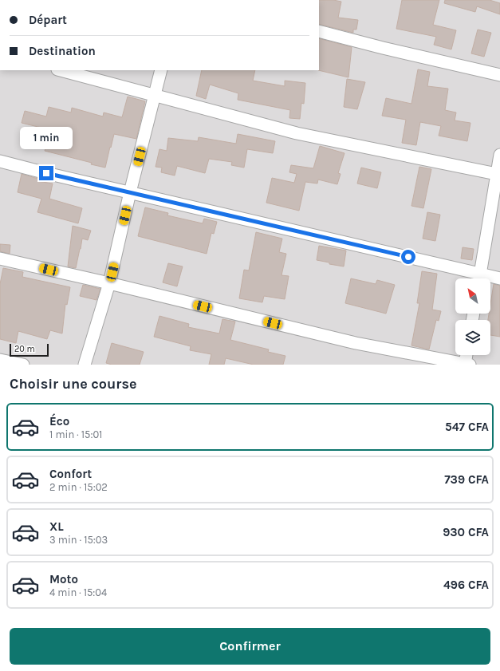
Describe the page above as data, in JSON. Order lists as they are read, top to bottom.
{
  "scale_bar": "20 m",
  "north": "top left",
  "page": {
    "banner": ["Départ", "Destination"],
    "bubble": "1 min",
    "scale": "20 m",
    "heading": "Choisir une course",
    "list": [
      {
        "name": "Éco",
        "note": "1 min · 15:01",
        "value": "547 CFA"
      },
      {
        "name": "Confort",
        "note": "2 min · 15:02",
        "value": "739 CFA"
      },
      {
        "name": "XL",
        "note": "3 min · 15:03",
        "value": "930 CFA"
      },
      {
        "name": "Moto",
        "note": "4 min · 15:04",
        "value": "496 CFA"
      }
    ],
    "buttons": "Confirmer"
  }
}
